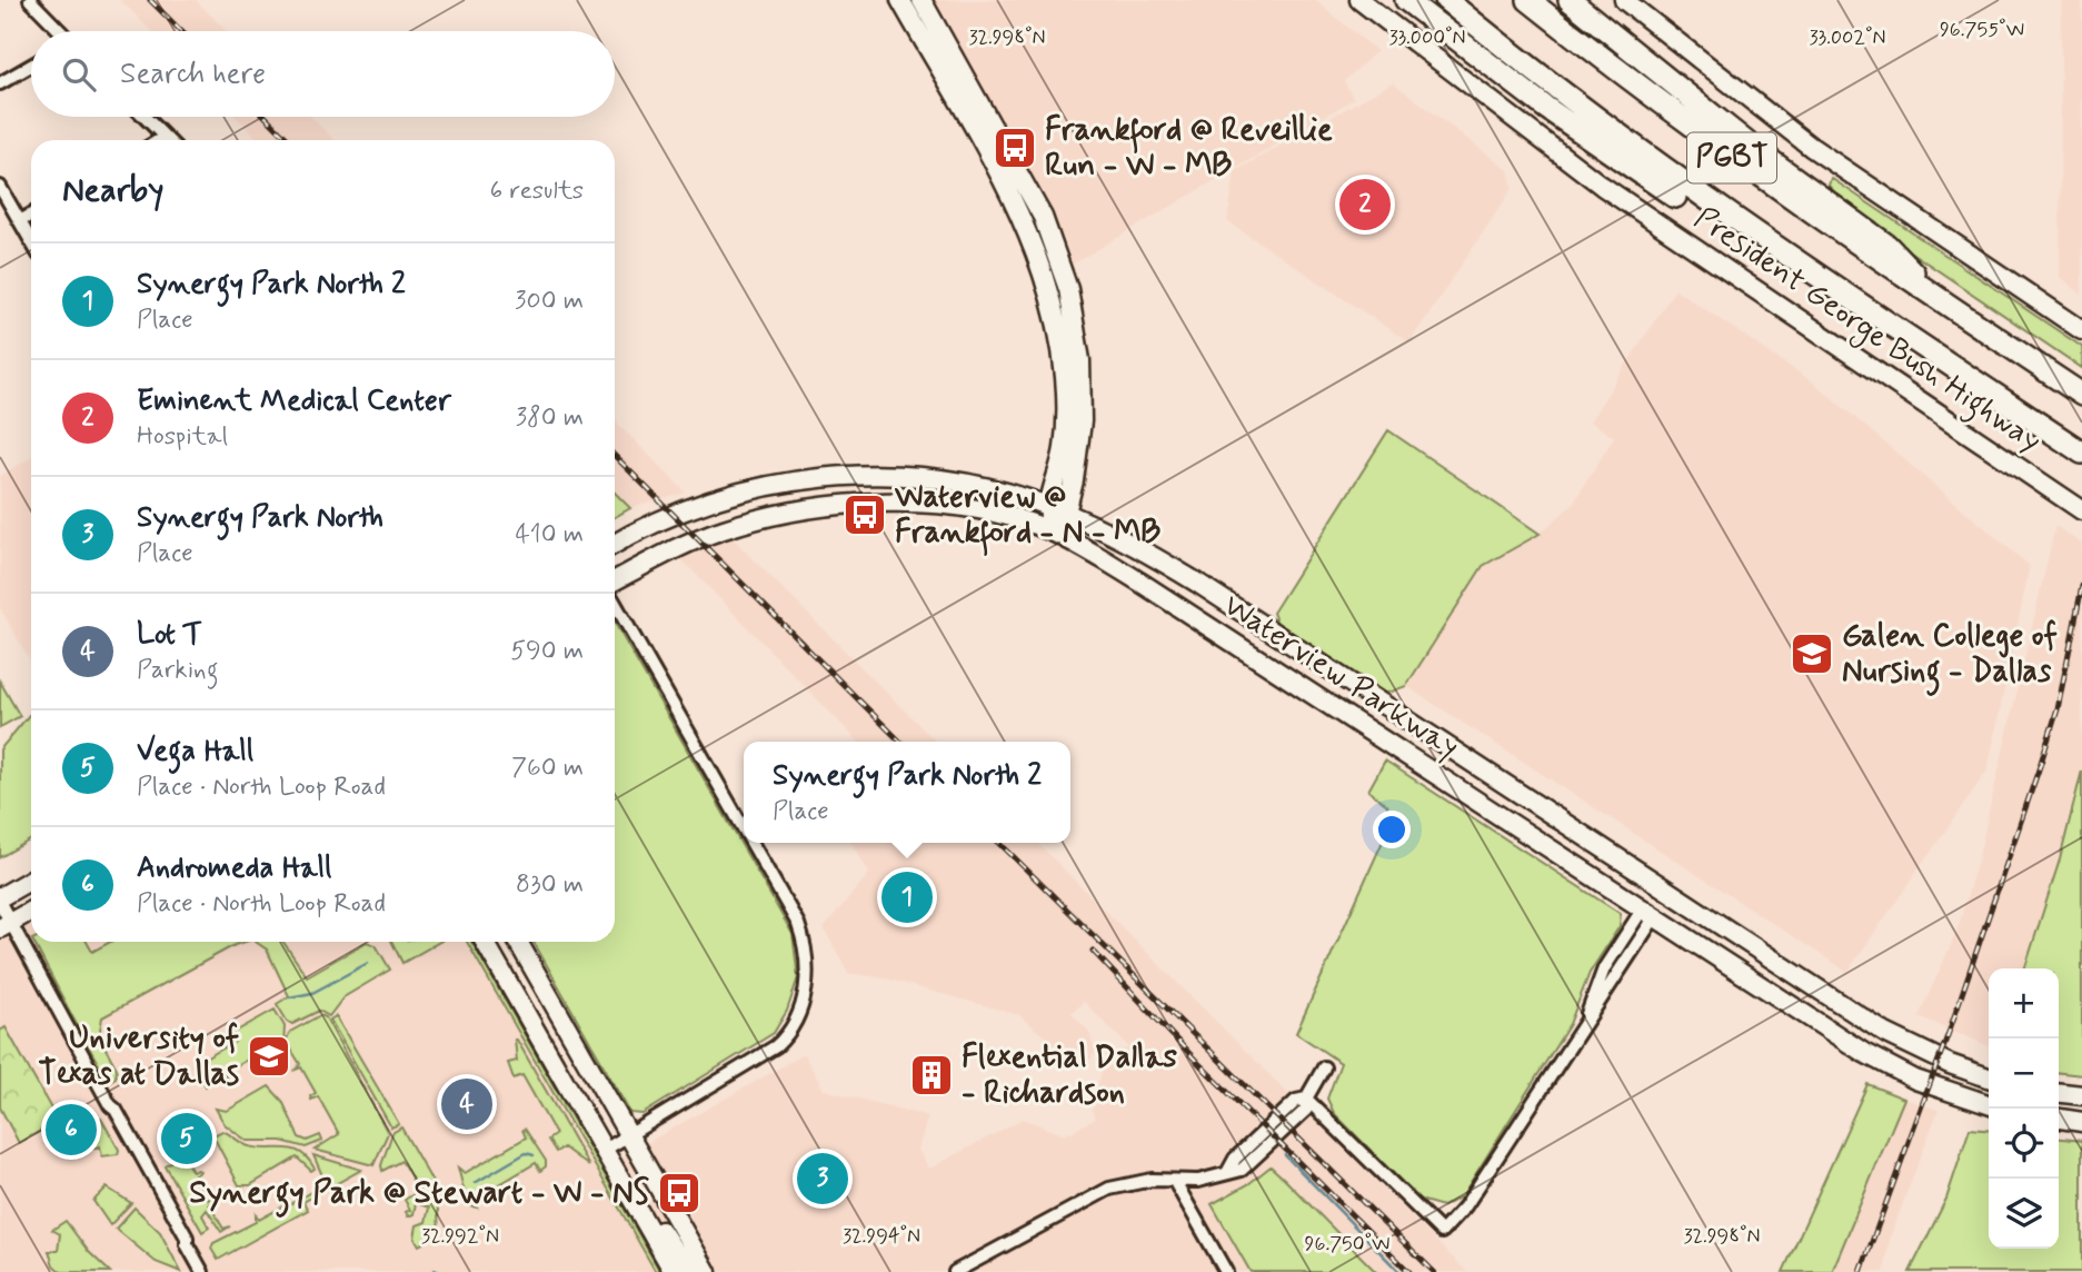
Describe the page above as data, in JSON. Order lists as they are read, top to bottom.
{
  "streets": {
    "highway": ["PGBT"],
    "main road": ["President George Bush Highway", "Waterview Parkway"]
  },
  "places": {
    "bus stop": ["Frankford @ Reveillie Run - W - MB", "Waterview @ Frankford - N - MB", "Synergy Park @ Stewart - W - NS"],
    "school or university": ["Galen College of Nursing - Dallas", "University of Texas at Dallas"],
    "building": ["Flexential Dallas - Richardson"]
  },
  "page": {
    "search": "Search here",
    "heading": ["Nearby", "6 results"],
    "pins": [
      "2",
      "1",
      "4",
      "6",
      "5",
      "3"
    ],
    "list": [
      {
        "mark": "1",
        "name": "Synergy Park North 2",
        "note": "Place",
        "value": "300 m"
      },
      {
        "mark": "2",
        "name": "Eminent Medical Center",
        "note": "Hospital",
        "value": "380 m"
      },
      {
        "mark": "3",
        "name": "Synergy Park North",
        "note": "Place",
        "value": "410 m"
      },
      {
        "mark": "4",
        "name": "Lot T",
        "note": "Parking",
        "value": "590 m"
      },
      {
        "mark": "5",
        "name": "Vega Hall",
        "note": "Place · North Loop Road",
        "value": "760 m"
      },
      {
        "mark": "6",
        "name": "Andromeda Hall",
        "note": "Place · North Loop Road",
        "value": "830 m"
      }
    ],
    "popup": ["Synergy Park North 2", "Place"],
    "map_buttons": ["+", "−"]
  },
  "coordinates": [
    "96.755°W",
    "32.998°N",
    "33.000°N",
    "33.002°N",
    "32.992°N",
    "32.994°N",
    "96.750°W"
  ]
}
